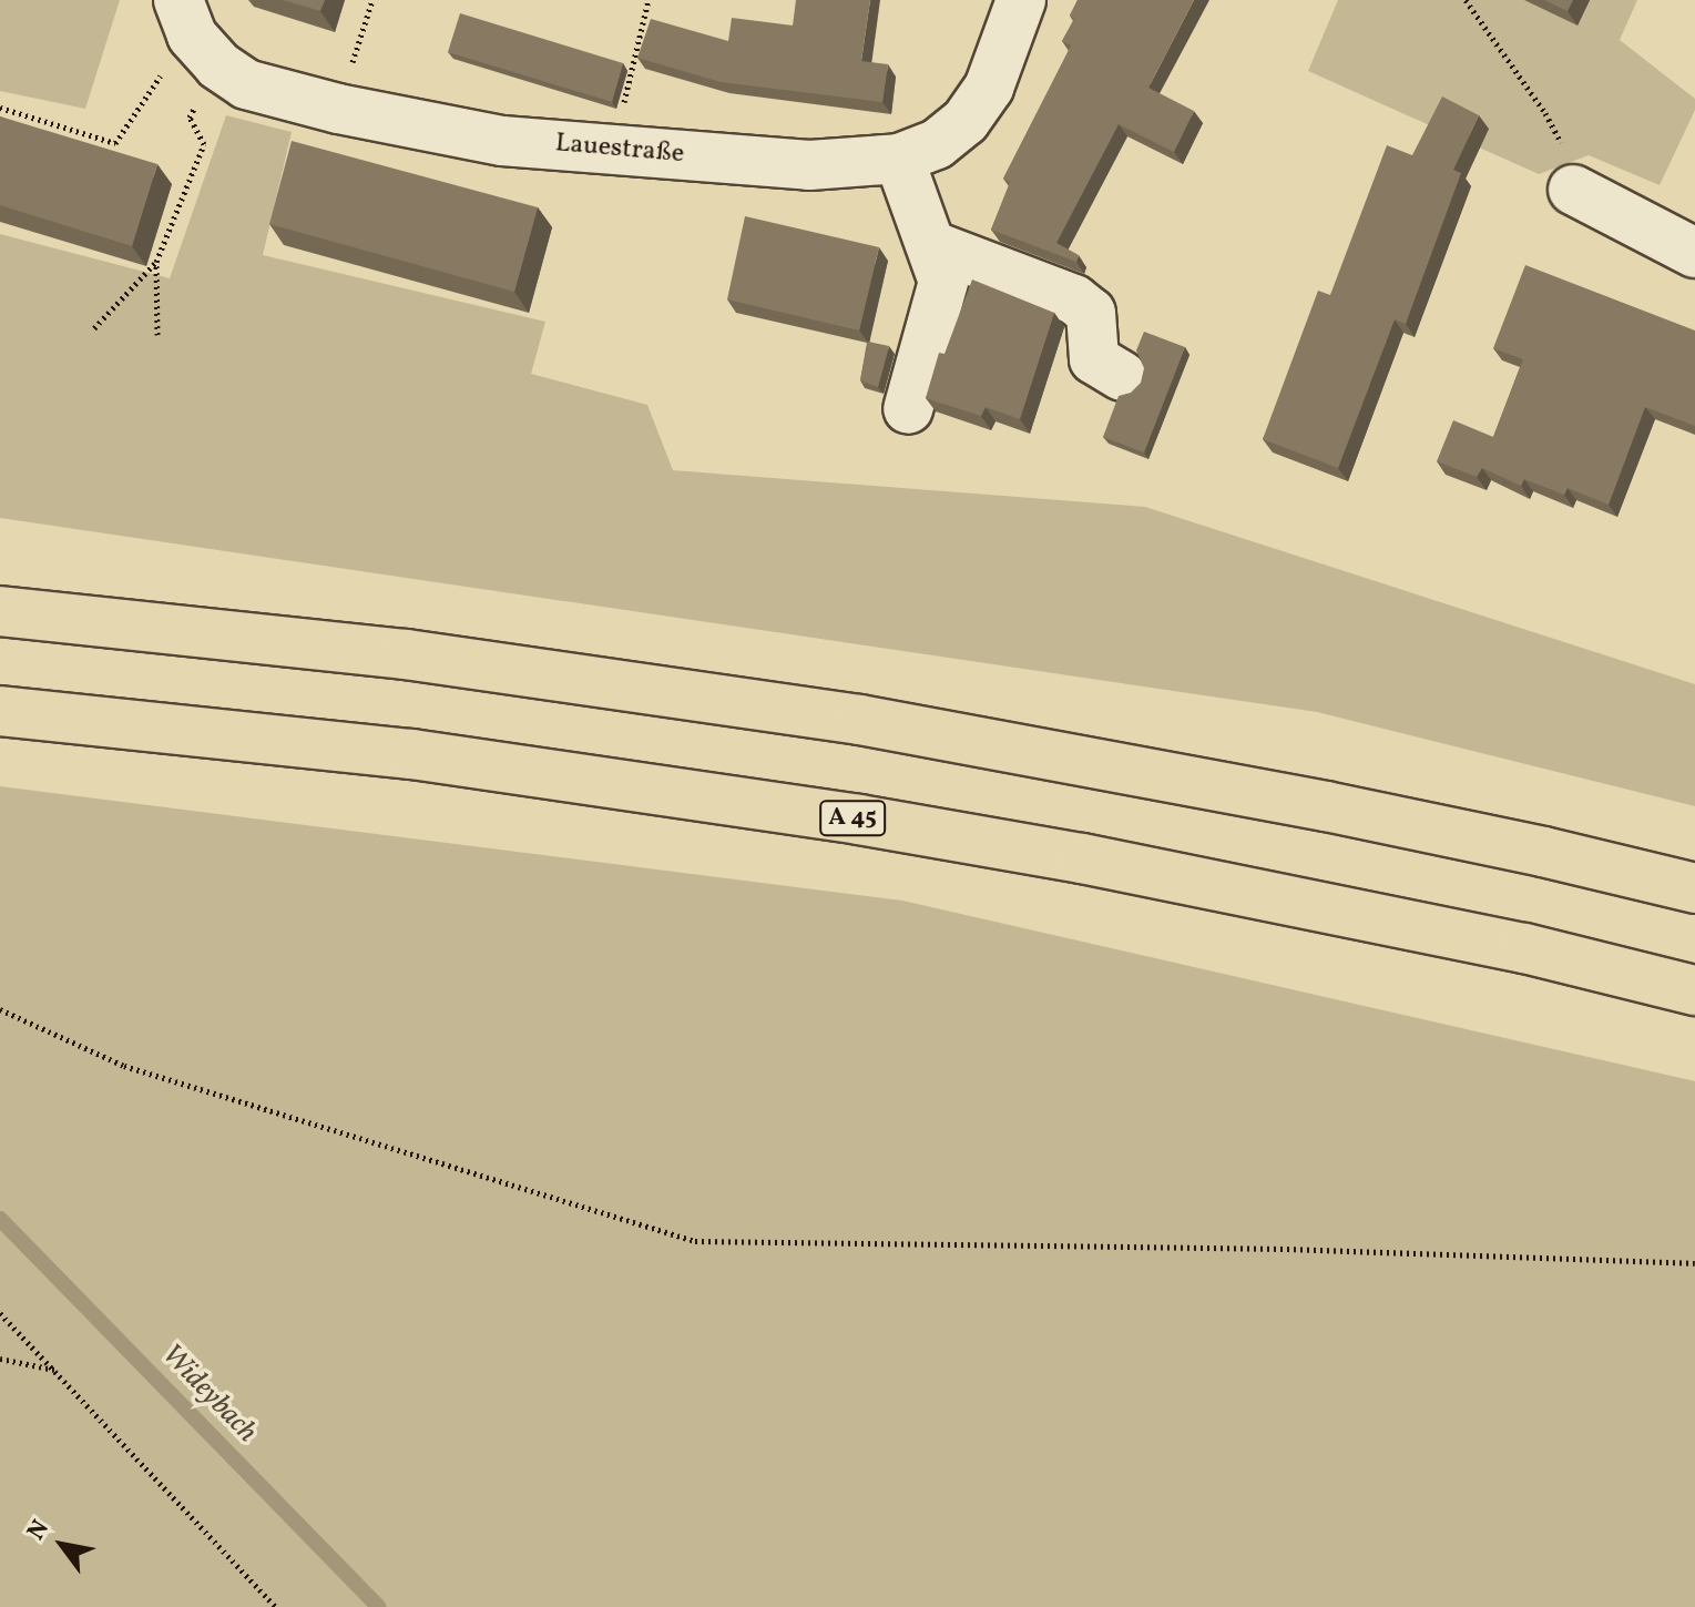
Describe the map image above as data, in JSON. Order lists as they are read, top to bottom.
{
  "streets": {
    "highway": ["A 45"],
    "street": ["Lauestraße"]
  },
  "water": ["Wideybach"],
  "north": "top left"
}
